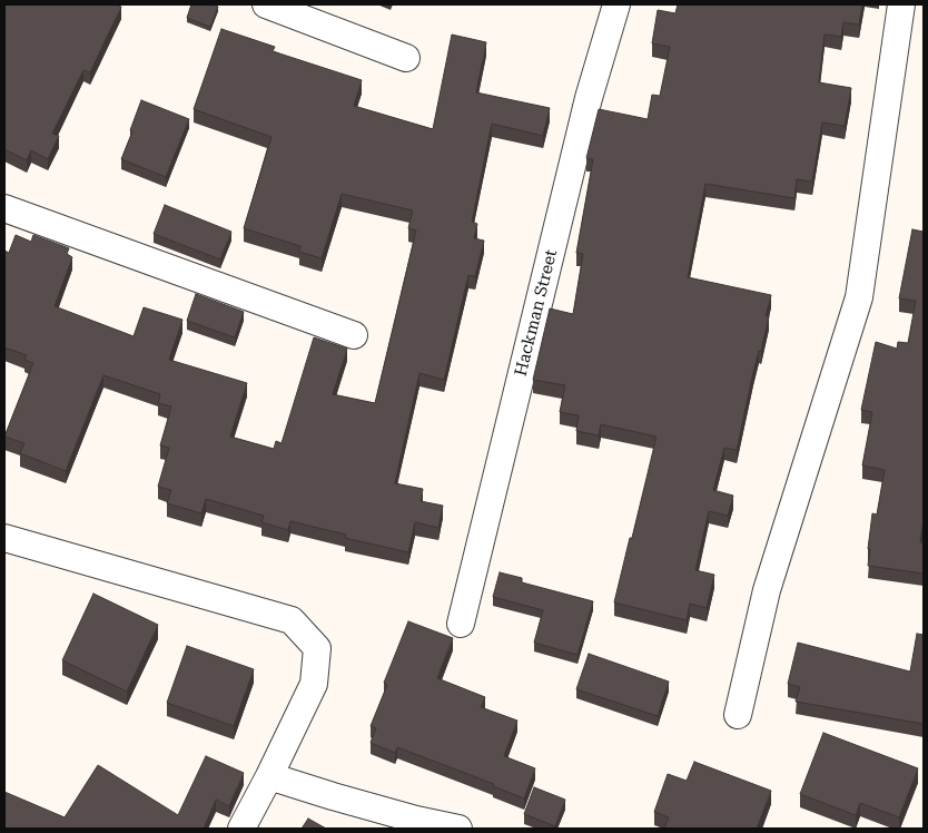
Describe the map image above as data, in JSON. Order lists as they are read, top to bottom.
{
  "streets": {
    "street": ["Hackman Street"]
  }
}
